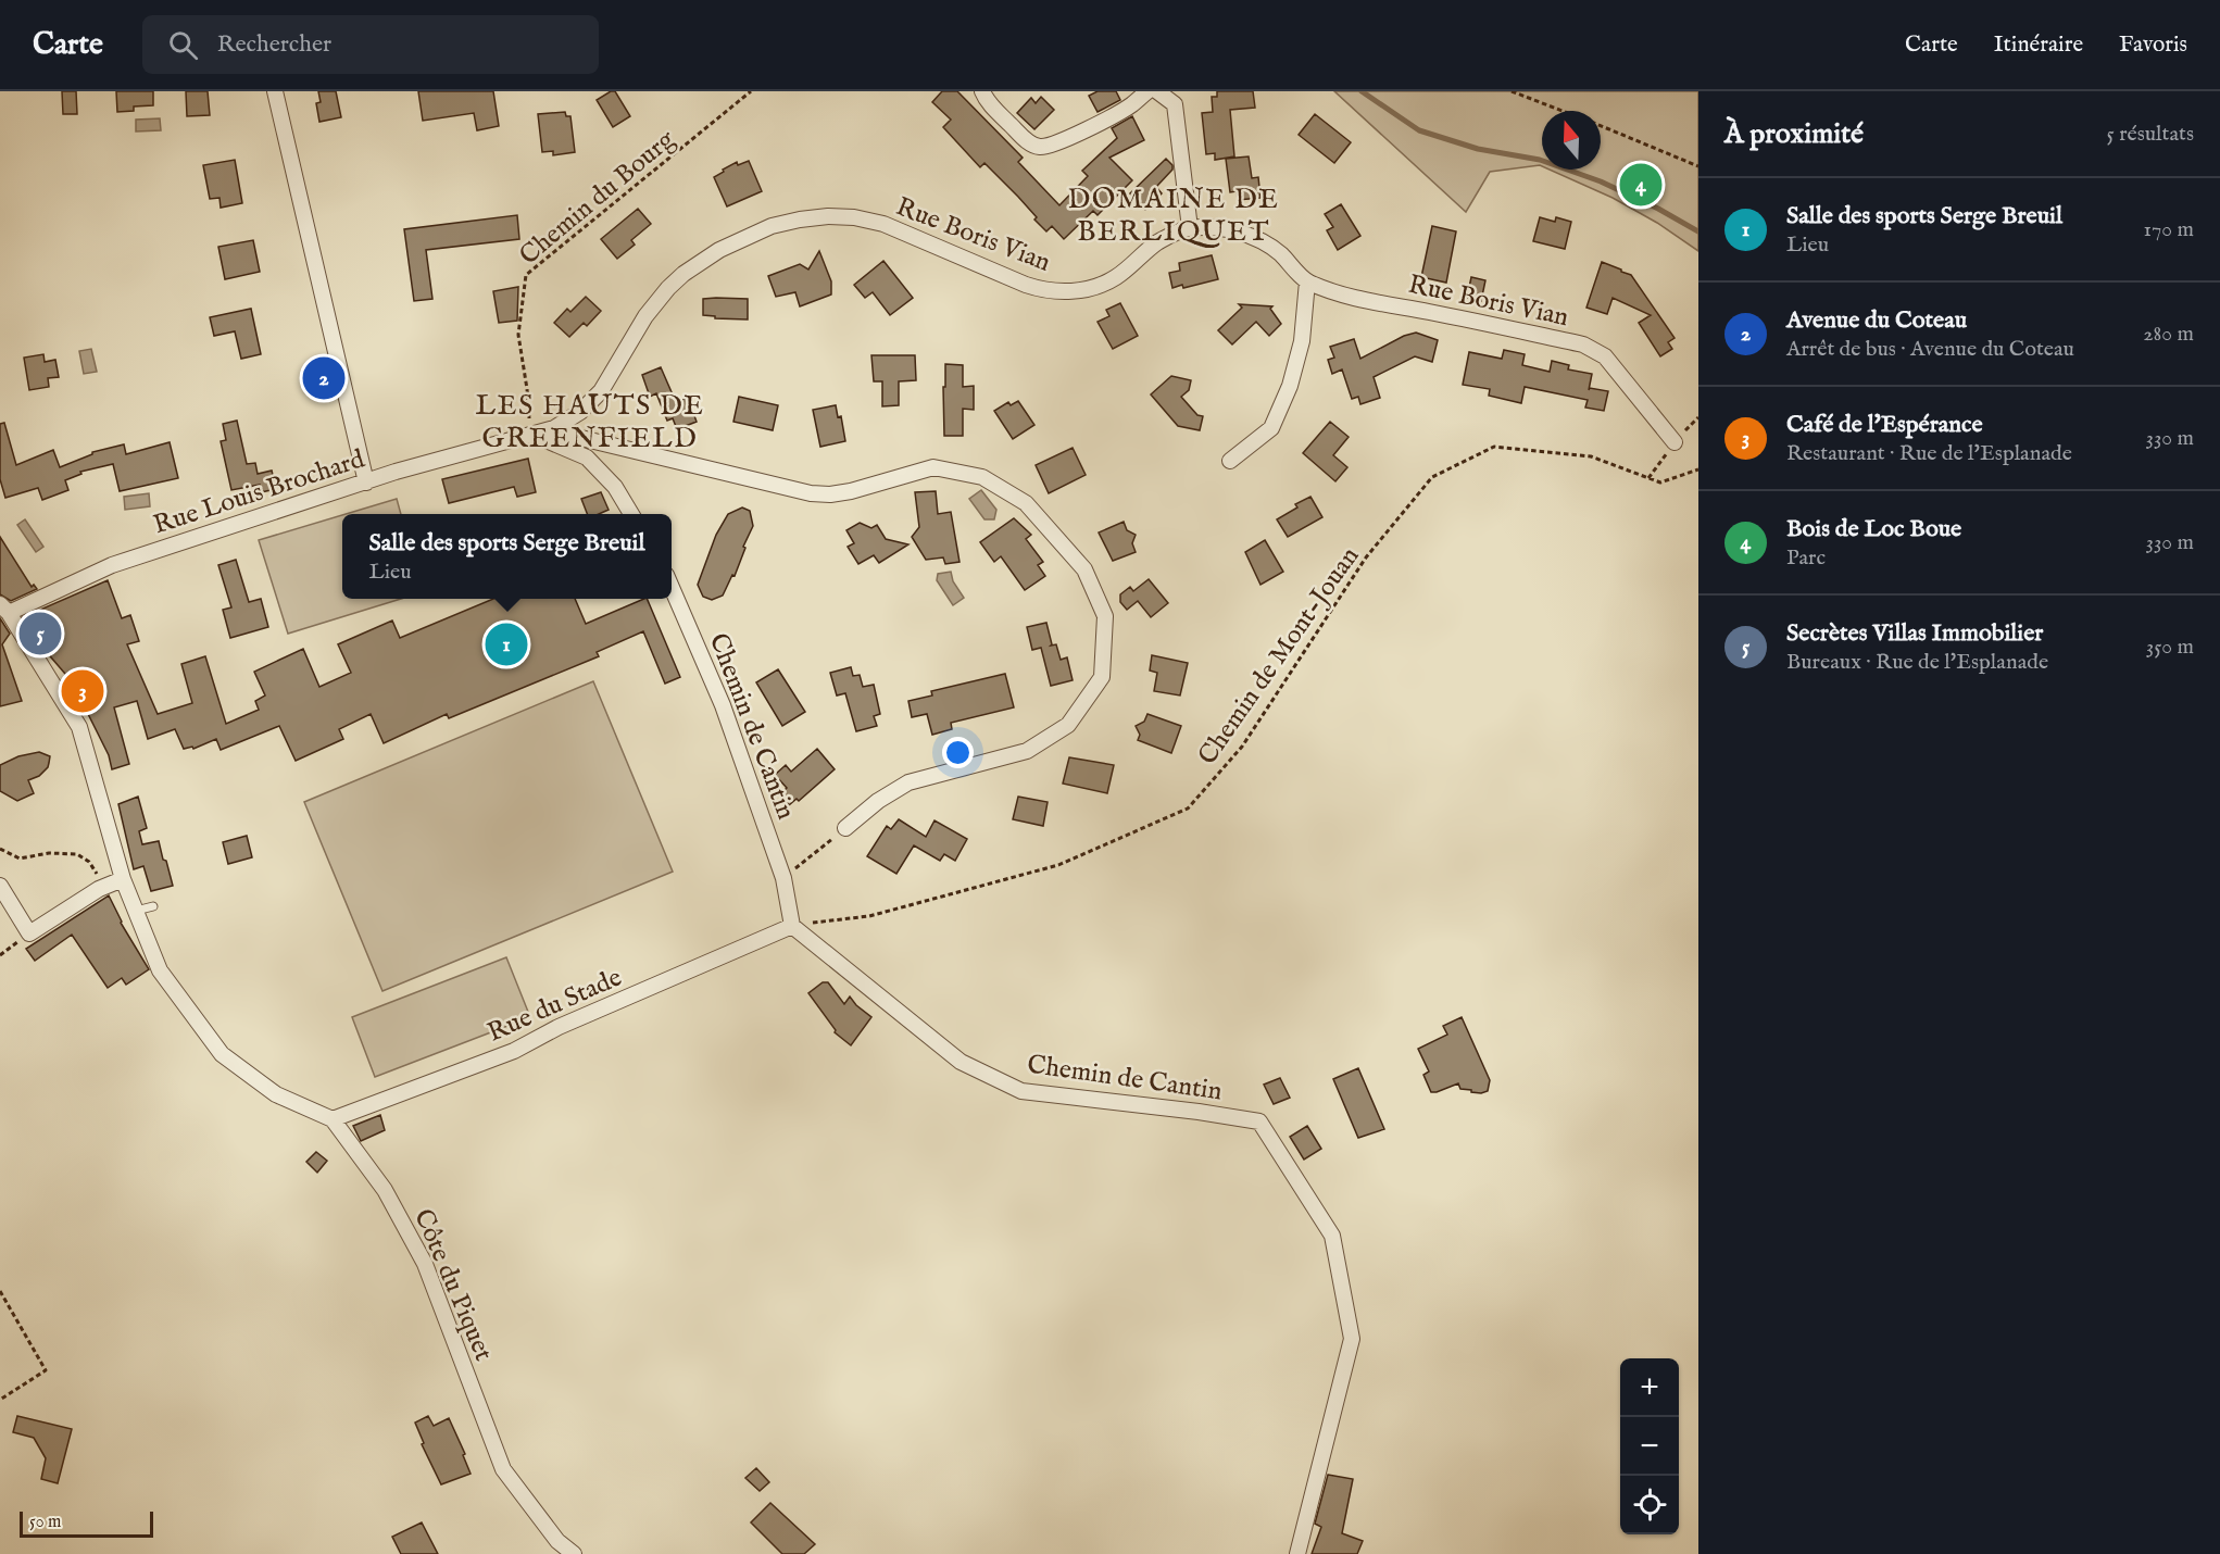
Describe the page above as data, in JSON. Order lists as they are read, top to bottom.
{
  "streets": {
    "street": [
      "Rue Boris Vian",
      "Rue Louis Brochard",
      "Chemin de Cantin",
      "Rue du Stade",
      "Côte du Piquet"
    ],
    "path": ["Chemin du Bourg", "Chemin de Mont-Jouan"]
  },
  "crossings": [
    ["Chemin du Bourg", "Rue Boris Vian"],
    ["Chemin du Bourg", "Rue Louis Brochard"],
    ["Rue Boris Vian", "Rue Louis Brochard"],
    ["Rue Louis Brochard", "Côte du Piquet"],
    ["Chemin de Mont-Jouan", "Chemin de Cantin"],
    ["Chemin de Mont-Jouan", "Rue du Stade"],
    ["Chemin de Cantin", "Rue du Stade"],
    ["Rue du Stade", "Côte du Piquet"]
  ],
  "districts": ["DOMAINE DE BERLIQUET", "LES HAUTS DE GREENFIELD"],
  "scale_bar": "50 m",
  "north": "top",
  "page": {
    "header": "Carte",
    "search": "Rechercher",
    "nav": ["Carte", "Itinéraire", "Favoris"],
    "heading": ["À proximité", "5 résultats"],
    "pins": [
      "4",
      "2",
      "5",
      "1",
      "3"
    ],
    "list": [
      {
        "mark": "1",
        "name": "Salle des sports Serge Breuil",
        "note": "Lieu",
        "value": "170 m"
      },
      {
        "mark": "2",
        "name": "Avenue du Coteau",
        "note": "Arrêt de bus · Avenue du Coteau",
        "value": "280 m"
      },
      {
        "mark": "3",
        "name": "Café de l'Espérance",
        "note": "Restaurant · Rue de l'Esplanade",
        "value": "330 m"
      },
      {
        "mark": "4",
        "name": "Bois de Loc Boue",
        "note": "Parc",
        "value": "330 m"
      },
      {
        "mark": "5",
        "name": "Secrètes Villas Immobilier",
        "note": "Bureaux · Rue de l'Esplanade",
        "value": "350 m"
      }
    ],
    "popup": ["Salle des sports Serge Breuil", "Lieu"],
    "map_buttons": ["+", "−"],
    "scale": "50 m"
  }
}
